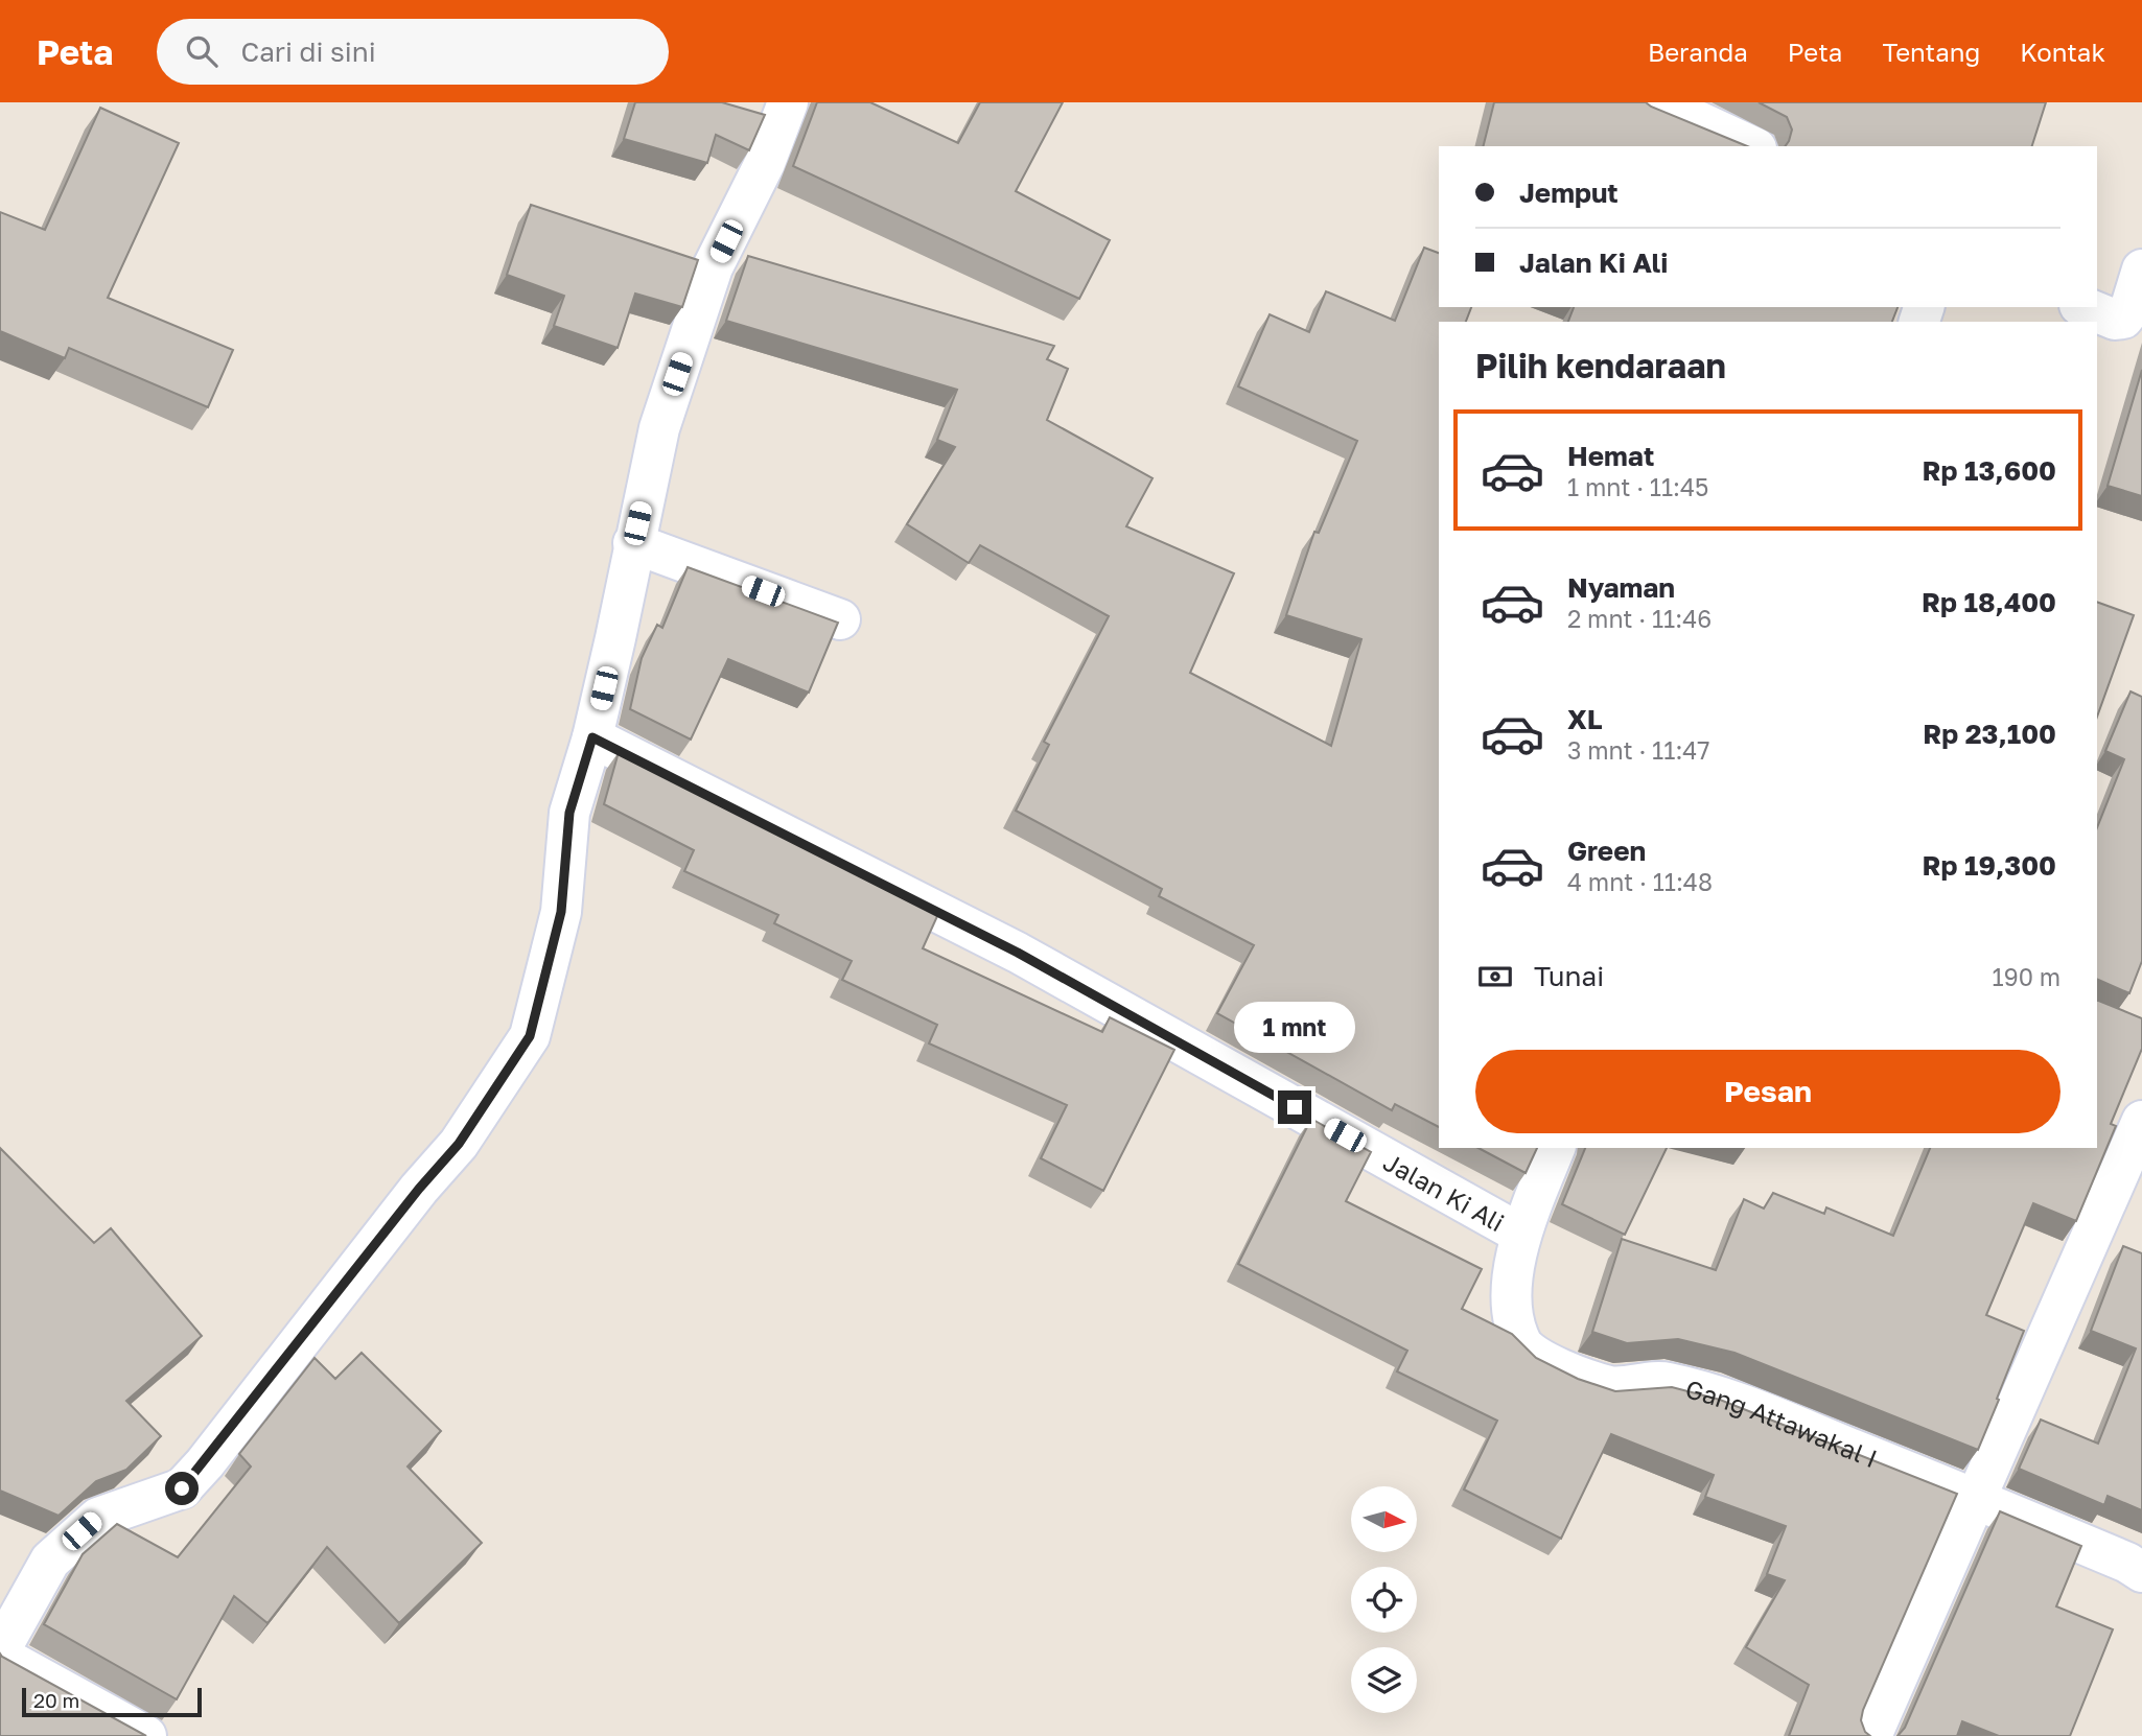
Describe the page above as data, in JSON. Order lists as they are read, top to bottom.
{
  "streets": {
    "street": ["Jalan Ki Ali", "Gang Attawakal I"]
  },
  "crossings": [
    ["Jalan Ki Ali", "Gang Attawakal I"]
  ],
  "scale_bar": "20 m",
  "north": "right",
  "page": {
    "header": "Peta",
    "search": "Cari di sini",
    "nav": [
      "Beranda",
      "Peta",
      "Tentang",
      "Kontak"
    ],
    "banner": ["Jemput", "Jalan Ki Ali"],
    "heading": "Pilih kendaraan",
    "list": [
      {
        "name": "Hemat",
        "note": "1 mnt · 11:45",
        "value": "Rp 13,600"
      },
      {
        "name": "Nyaman",
        "note": "2 mnt · 11:46",
        "value": "Rp 18,400"
      },
      {
        "name": "XL",
        "note": "3 mnt · 11:47",
        "value": "Rp 23,100"
      },
      {
        "name": "Green",
        "note": "4 mnt · 11:48",
        "value": "Rp 19,300"
      }
    ],
    "pay": ["Tunai", "190 m"],
    "bubble": "1 mnt",
    "buttons": "Pesan",
    "scale": "20 m"
  }
}
